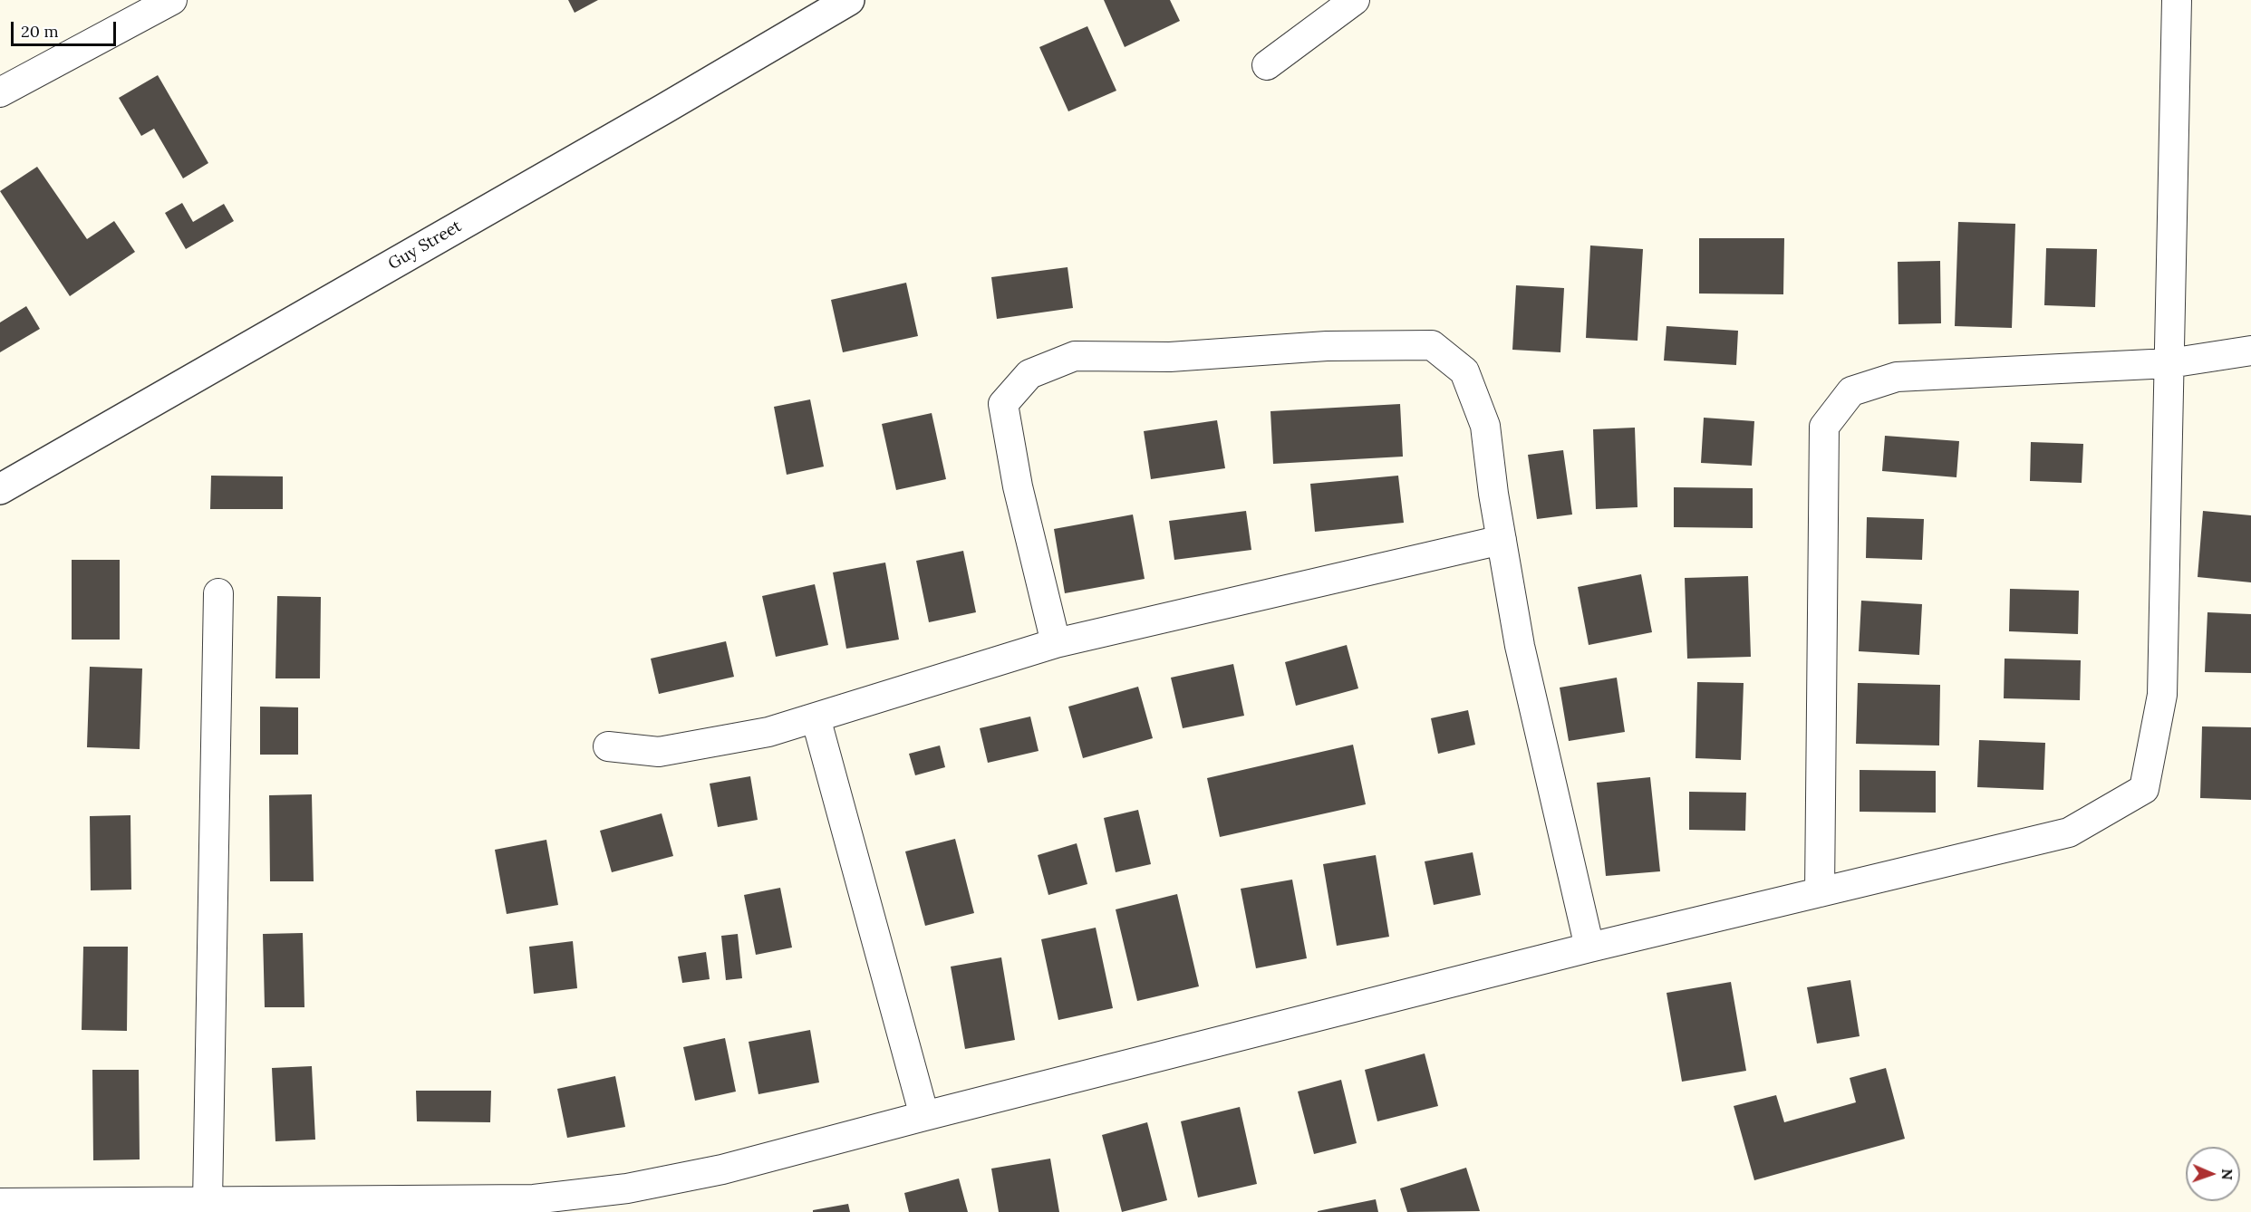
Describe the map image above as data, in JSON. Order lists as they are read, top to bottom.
{
  "streets": {
    "street": ["Guy Street"]
  },
  "scale_bar": "20 m",
  "north": "right"
}
